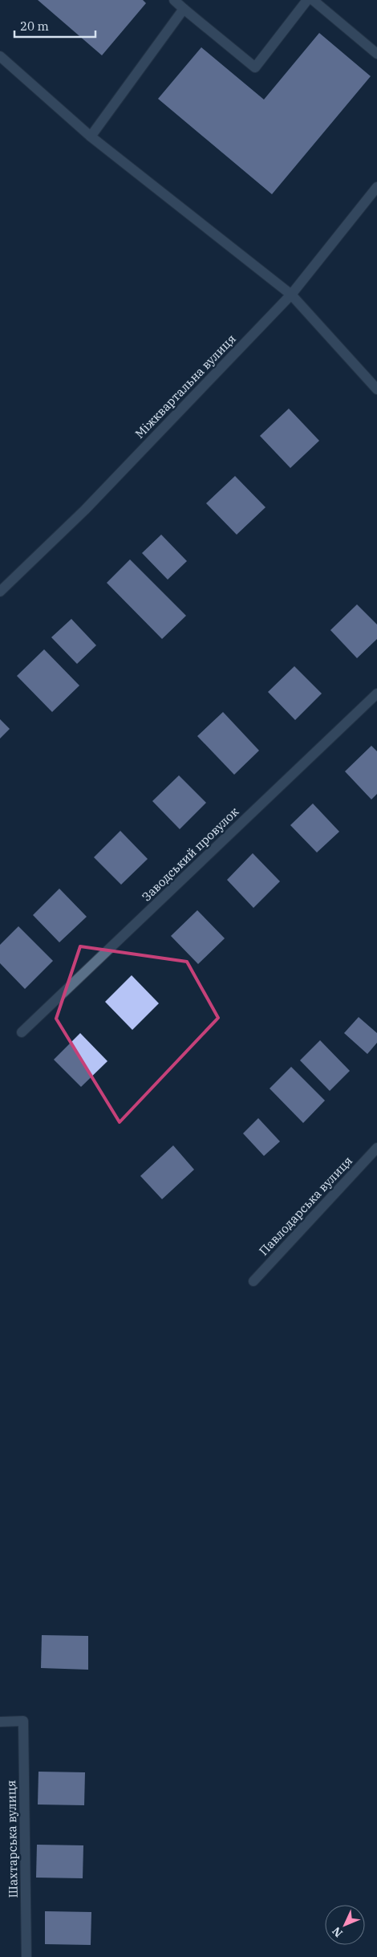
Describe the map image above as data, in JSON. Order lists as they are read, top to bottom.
{
  "streets": {
    "street": [
      "Міжквартальна вулиця",
      "Заводський провулок",
      "Павлодарська вулиця",
      "Шахтарська вулиця"
    ]
  },
  "scale_bar": "20 m",
  "north": "bottom left"
}
